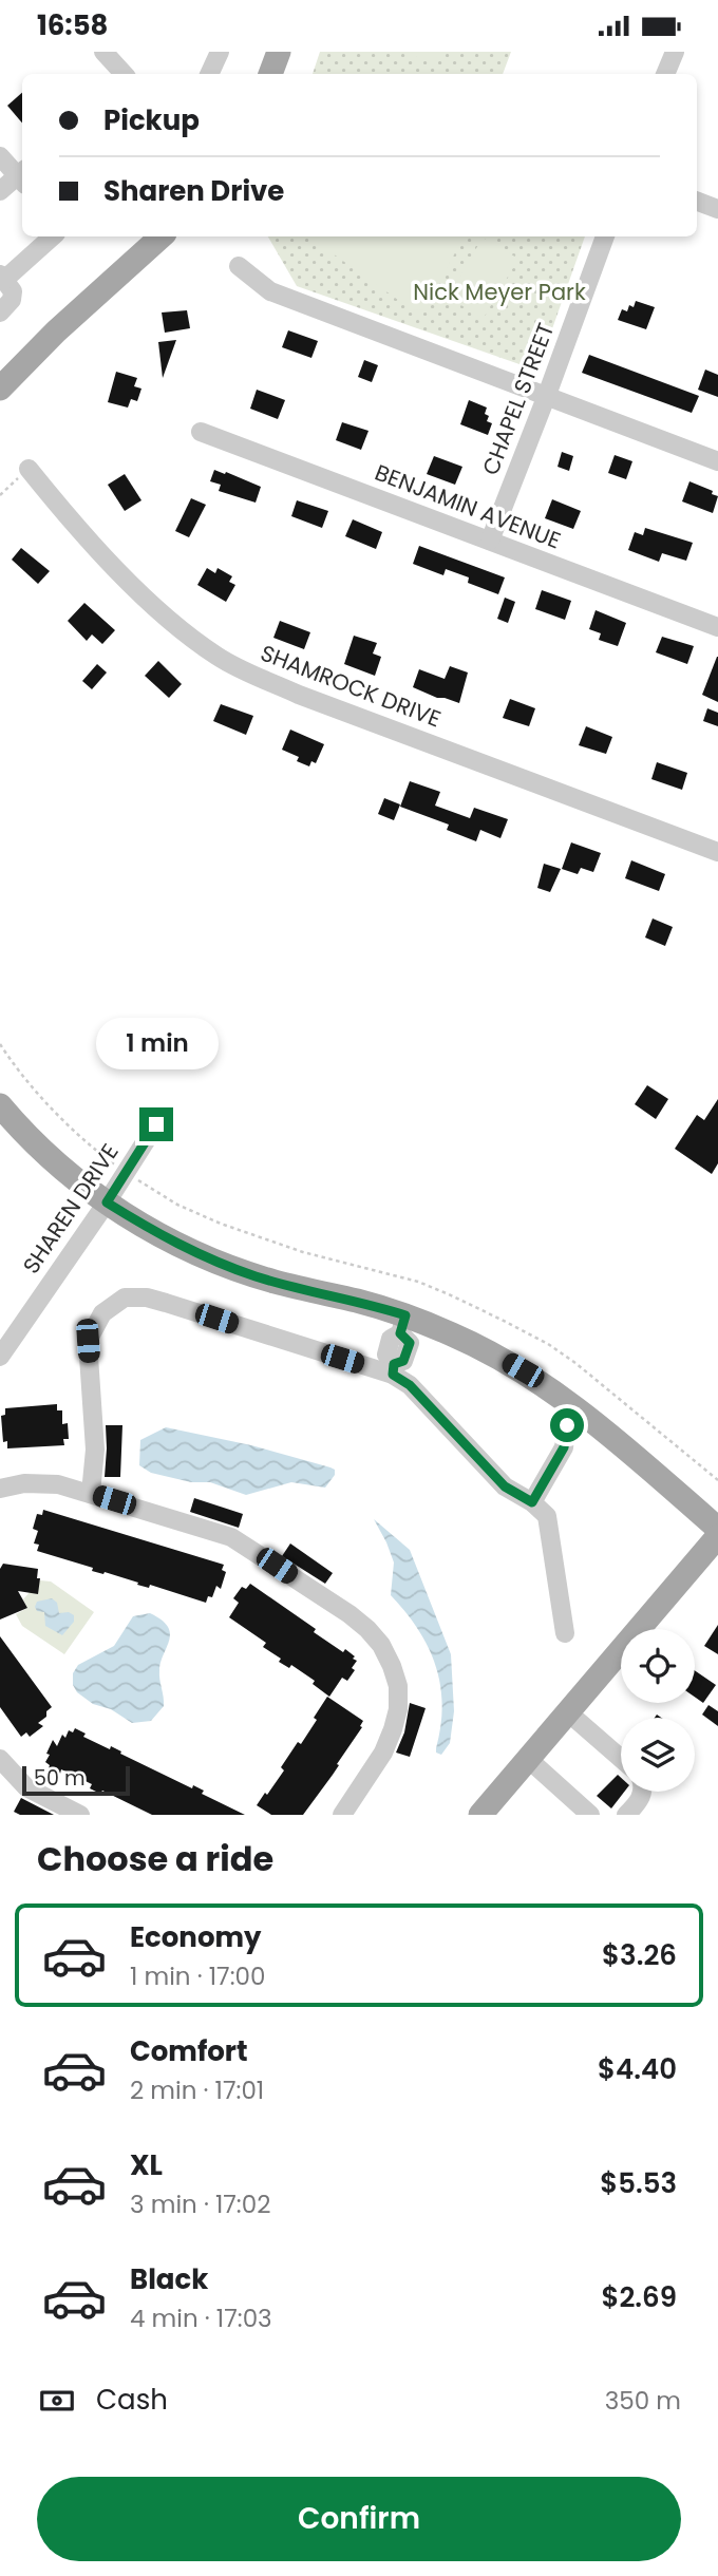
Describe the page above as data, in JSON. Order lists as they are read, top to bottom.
{
  "streets": {
    "street": [
      "CHAPEL STREET",
      "BENJAMIN AVENUE",
      "SHAMROCK DRIVE",
      "SHAREN DRIVE"
    ]
  },
  "crossings": [
    ["CHAPEL STREET", "BENJAMIN AVENUE"]
  ],
  "parks": ["Nick Meyer Park"],
  "scale_bar": "50 m",
  "page": {
    "status": "16:58",
    "banner": ["Pickup", "Sharen Drive"],
    "bubble": "1 min",
    "scale": "50 m",
    "heading": "Choose a ride",
    "list": [
      {
        "name": "Economy",
        "note": "1 min · 17:00",
        "value": "$3.26"
      },
      {
        "name": "Comfort",
        "note": "2 min · 17:01",
        "value": "$4.40"
      },
      {
        "name": "XL",
        "note": "3 min · 17:02",
        "value": "$5.53"
      },
      {
        "name": "Black",
        "note": "4 min · 17:03",
        "value": "$2.69"
      }
    ],
    "pay": ["Cash", "350 m"],
    "buttons": "Confirm"
  }
}
